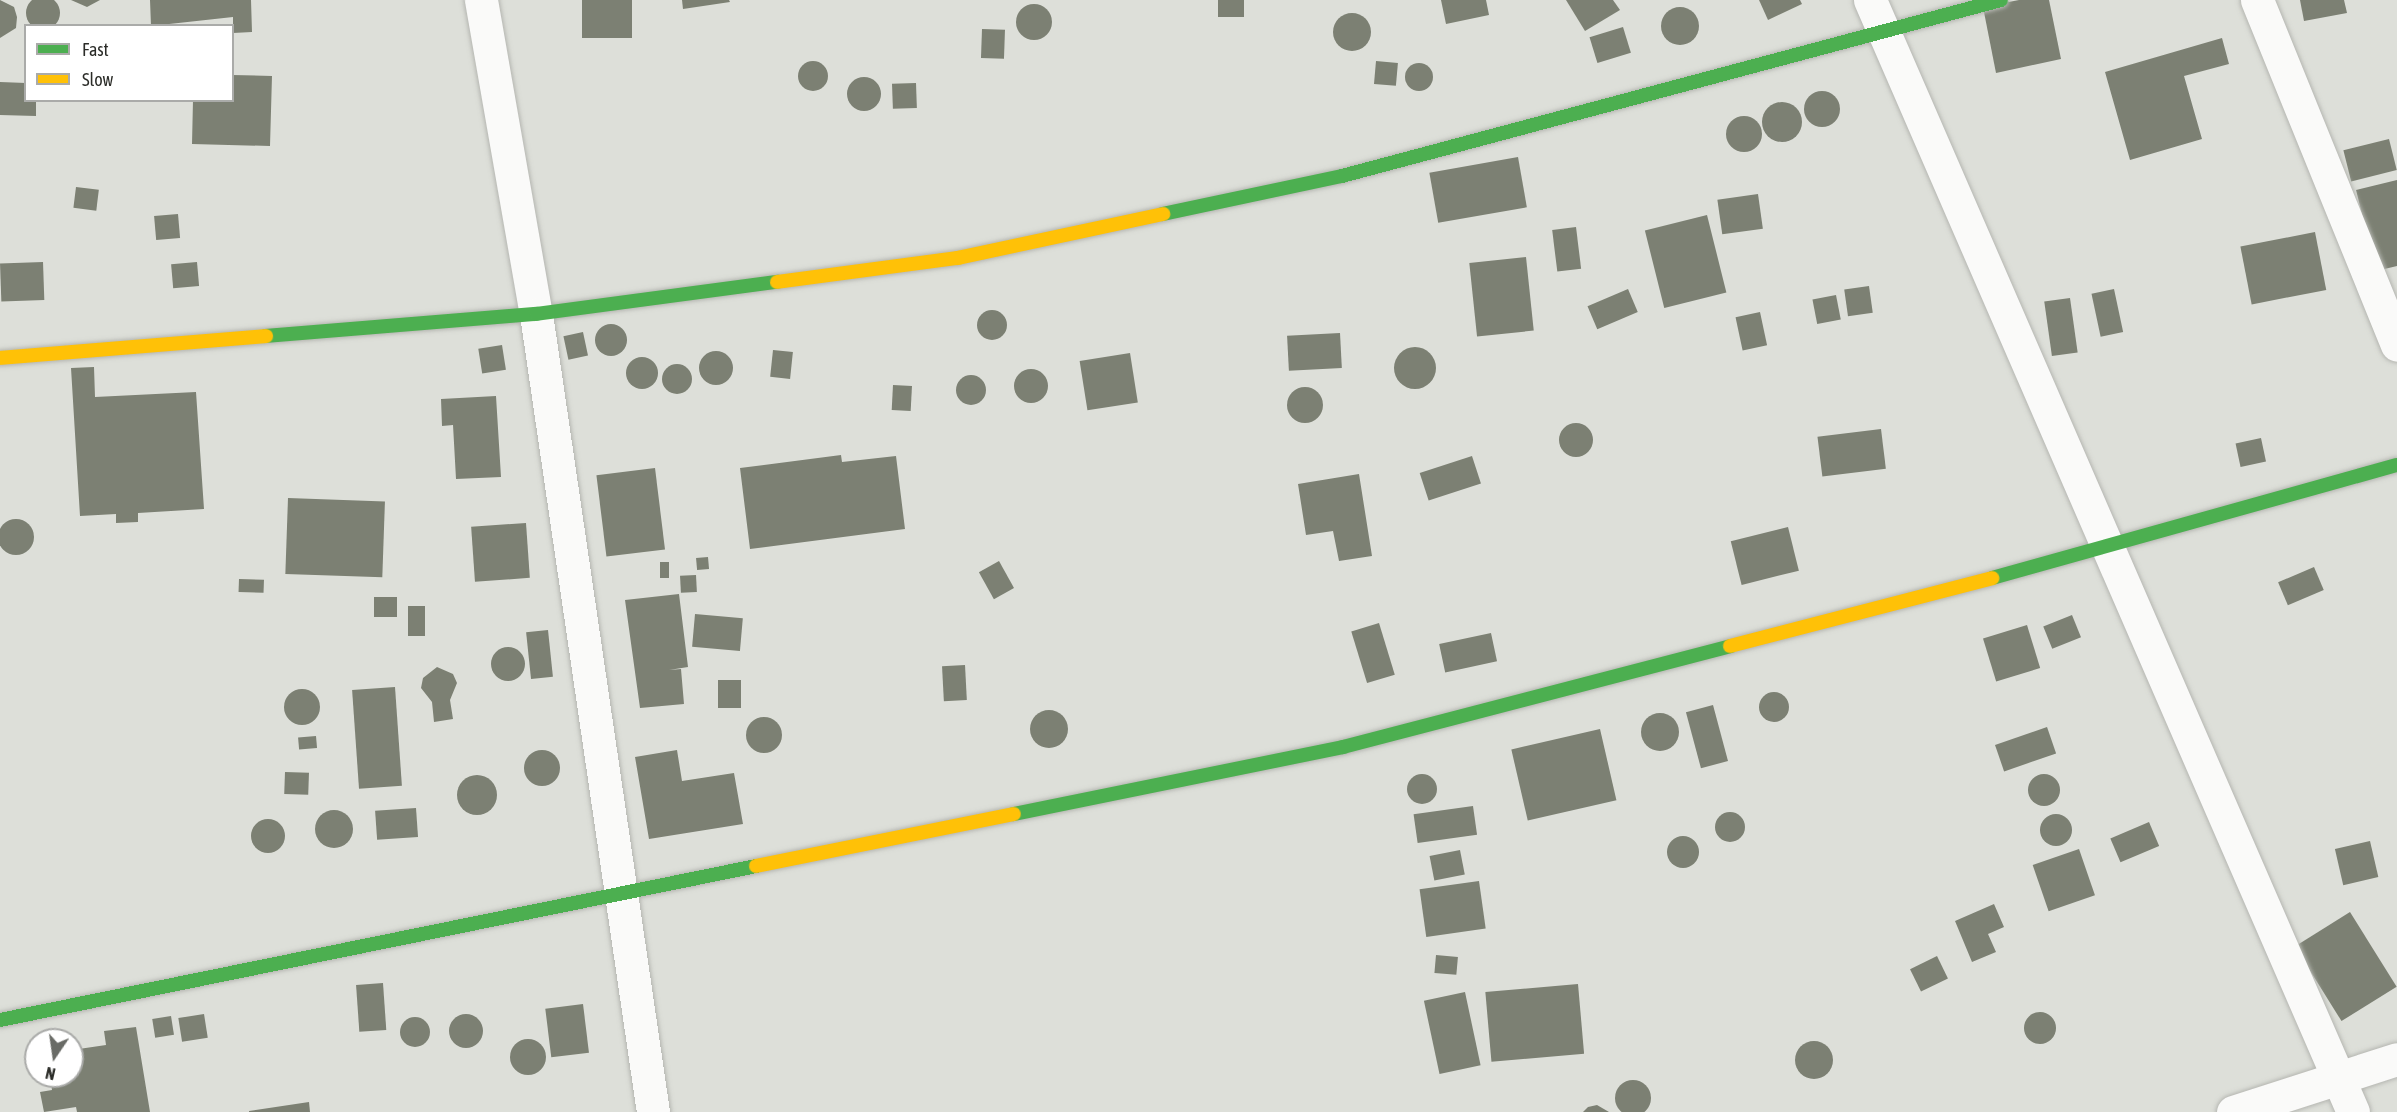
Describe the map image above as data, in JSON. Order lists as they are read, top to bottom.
{
  "legend": ["Fast", "Slow"],
  "north": "bottom"
}
